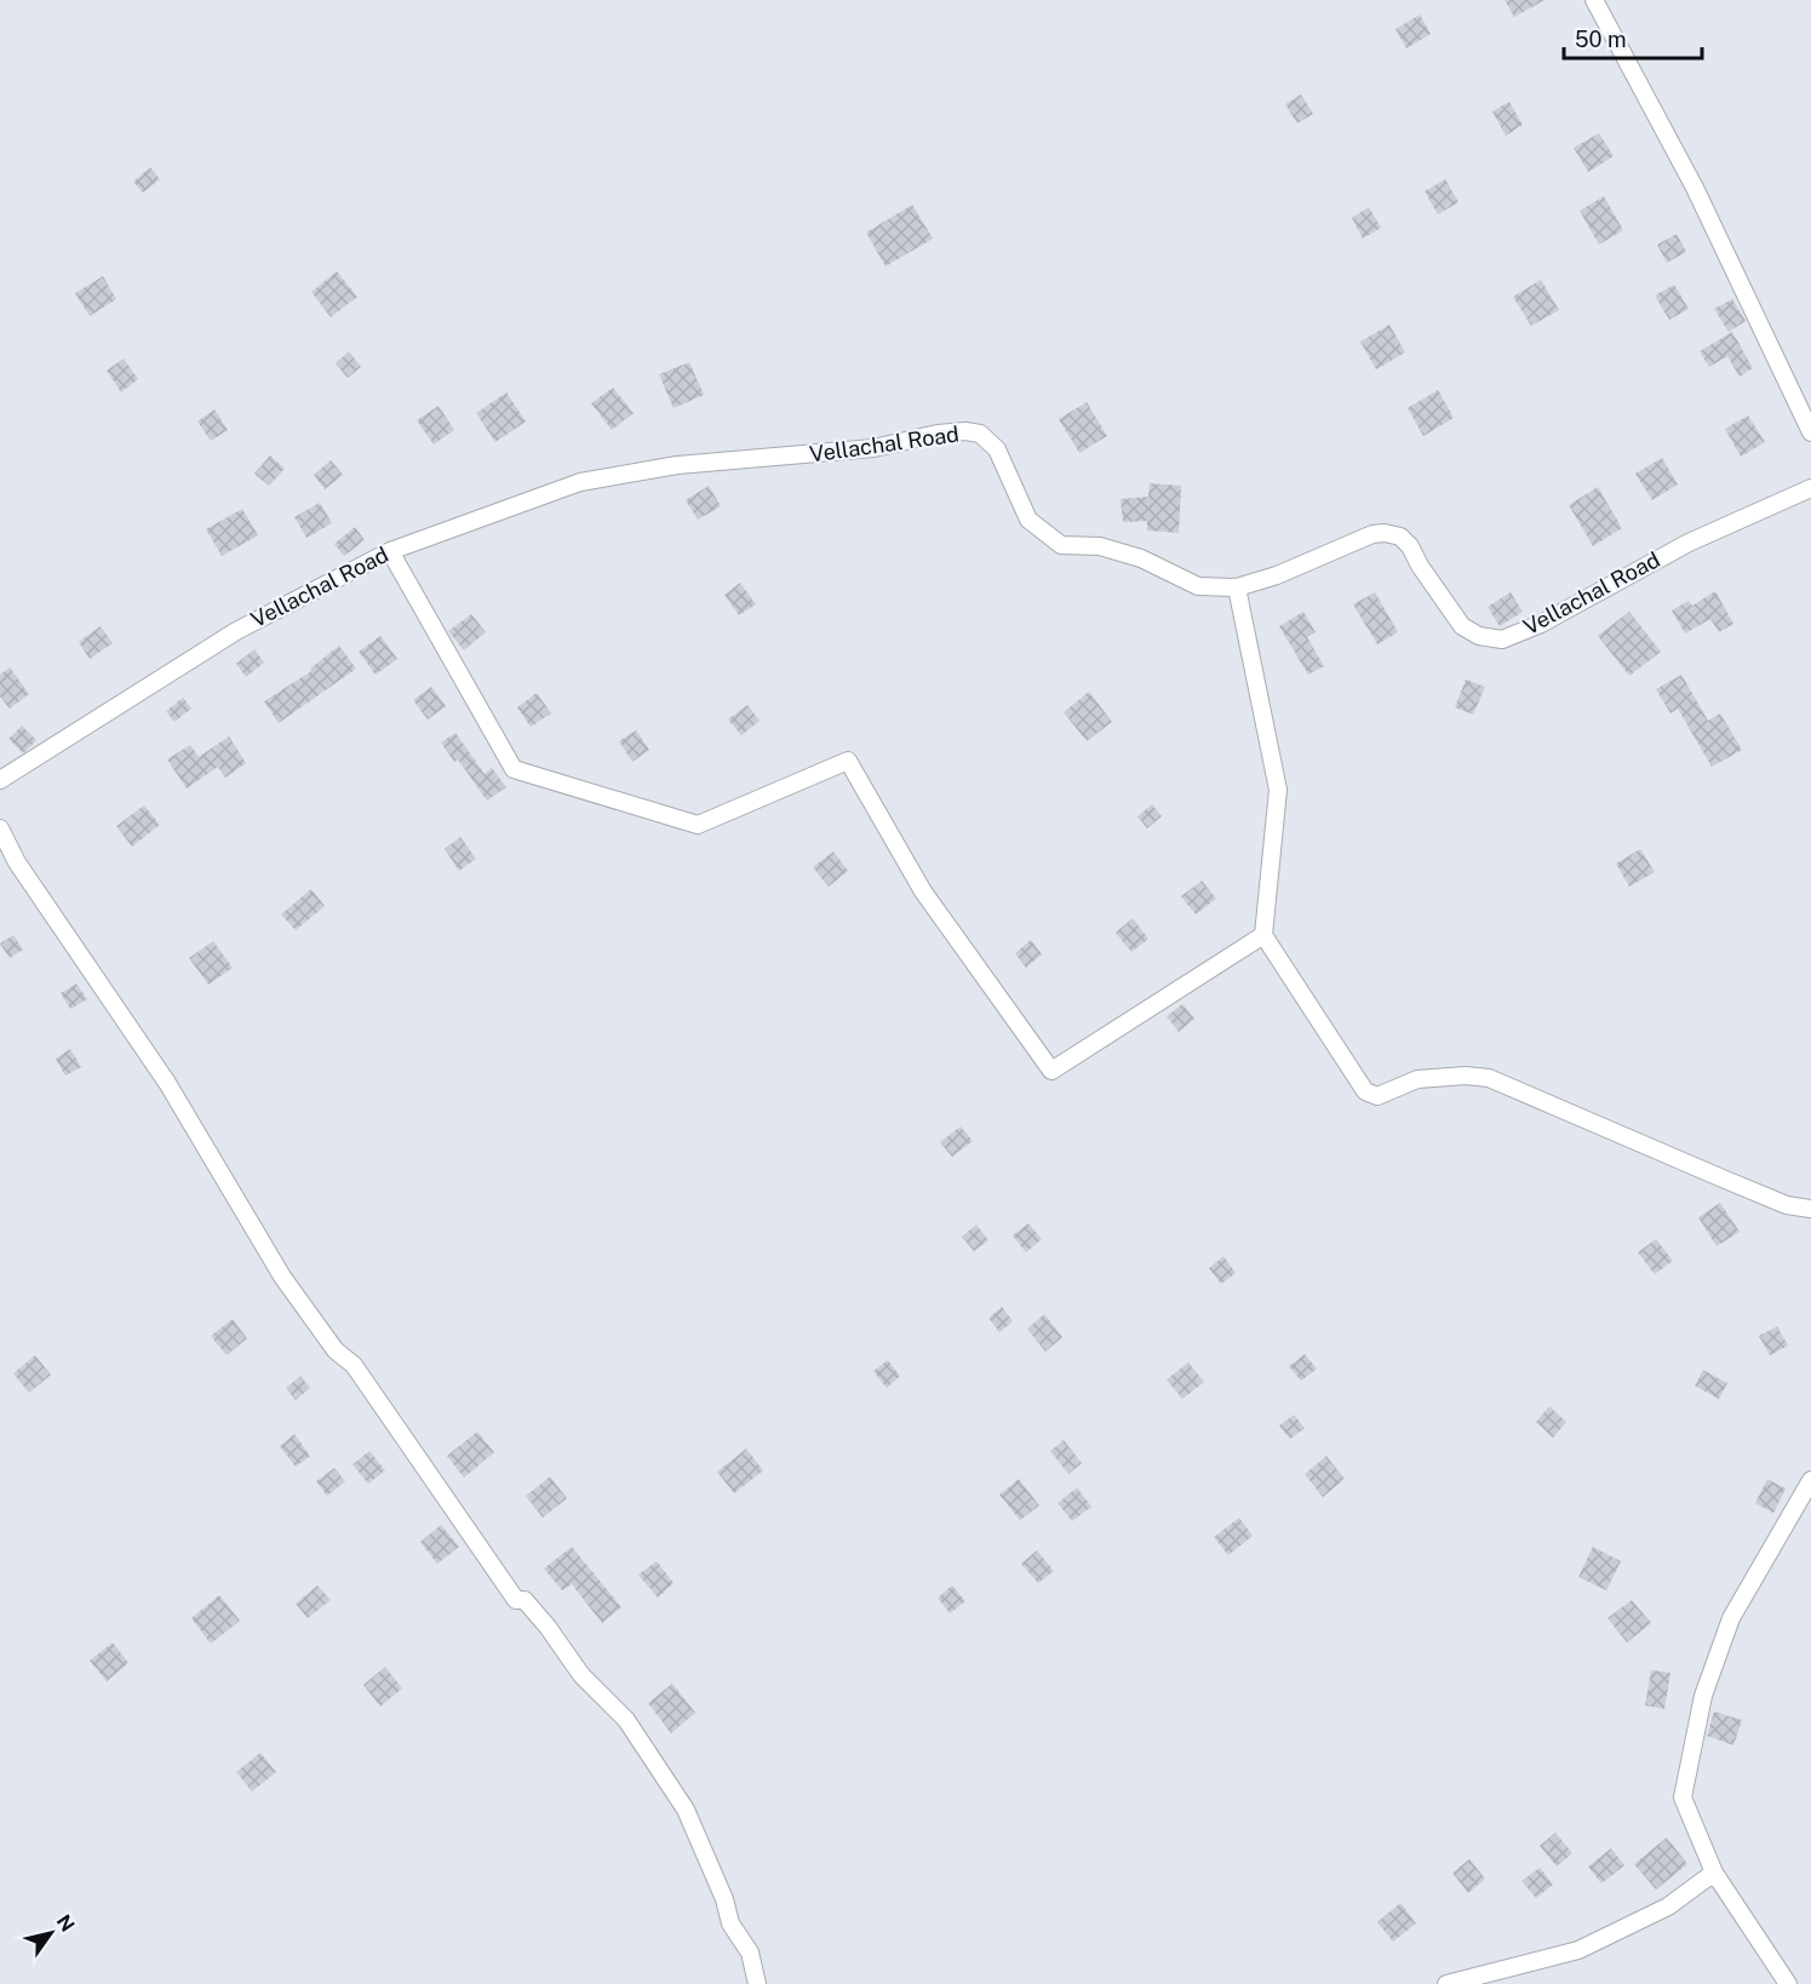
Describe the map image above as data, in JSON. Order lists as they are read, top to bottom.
{
  "streets": {
    "street": ["Vellachal Road"]
  },
  "scale_bar": "50 m",
  "north": "top right"
}
